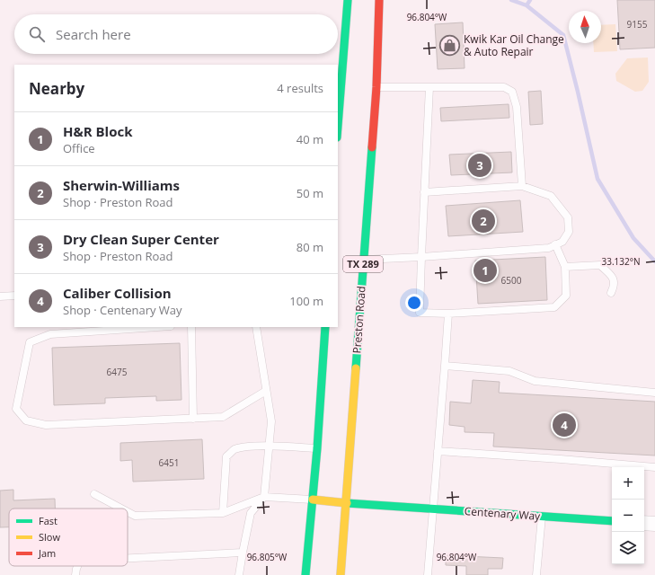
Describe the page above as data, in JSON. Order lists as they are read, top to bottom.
{
  "streets": {
    "main road": ["TX 289", "Preston Road", "Centenary Way"]
  },
  "crossings": [
    ["Preston Road", "Centenary Way"]
  ],
  "places": {
    "shop": ["Kwik Kar Oil Change & Auto Repair"]
  },
  "house_numbers": [
    "9155",
    "6500",
    "6475",
    "6451"
  ],
  "legend": ["Fast", "Slow", "Jam"],
  "north": "top",
  "page": {
    "search": "Search here",
    "heading": ["Nearby", "4 results"],
    "list": [
      {
        "mark": "1",
        "name": "H&R Block",
        "note": "Office",
        "value": "40 m"
      },
      {
        "mark": "2",
        "name": "Sherwin-Williams",
        "note": "Shop · Preston Road",
        "value": "50 m"
      },
      {
        "mark": "3",
        "name": "Dry Clean Super Center",
        "note": "Shop · Preston Road",
        "value": "80 m"
      },
      {
        "mark": "4",
        "name": "Caliber Collision",
        "note": "Shop · Centenary Way",
        "value": "100 m"
      }
    ],
    "pins": [
      "3",
      "2",
      "1",
      "4"
    ],
    "map_buttons": ["+", "−"]
  },
  "coordinates": ["96.804°W", "33.132°N", "96.805°W"]
}
